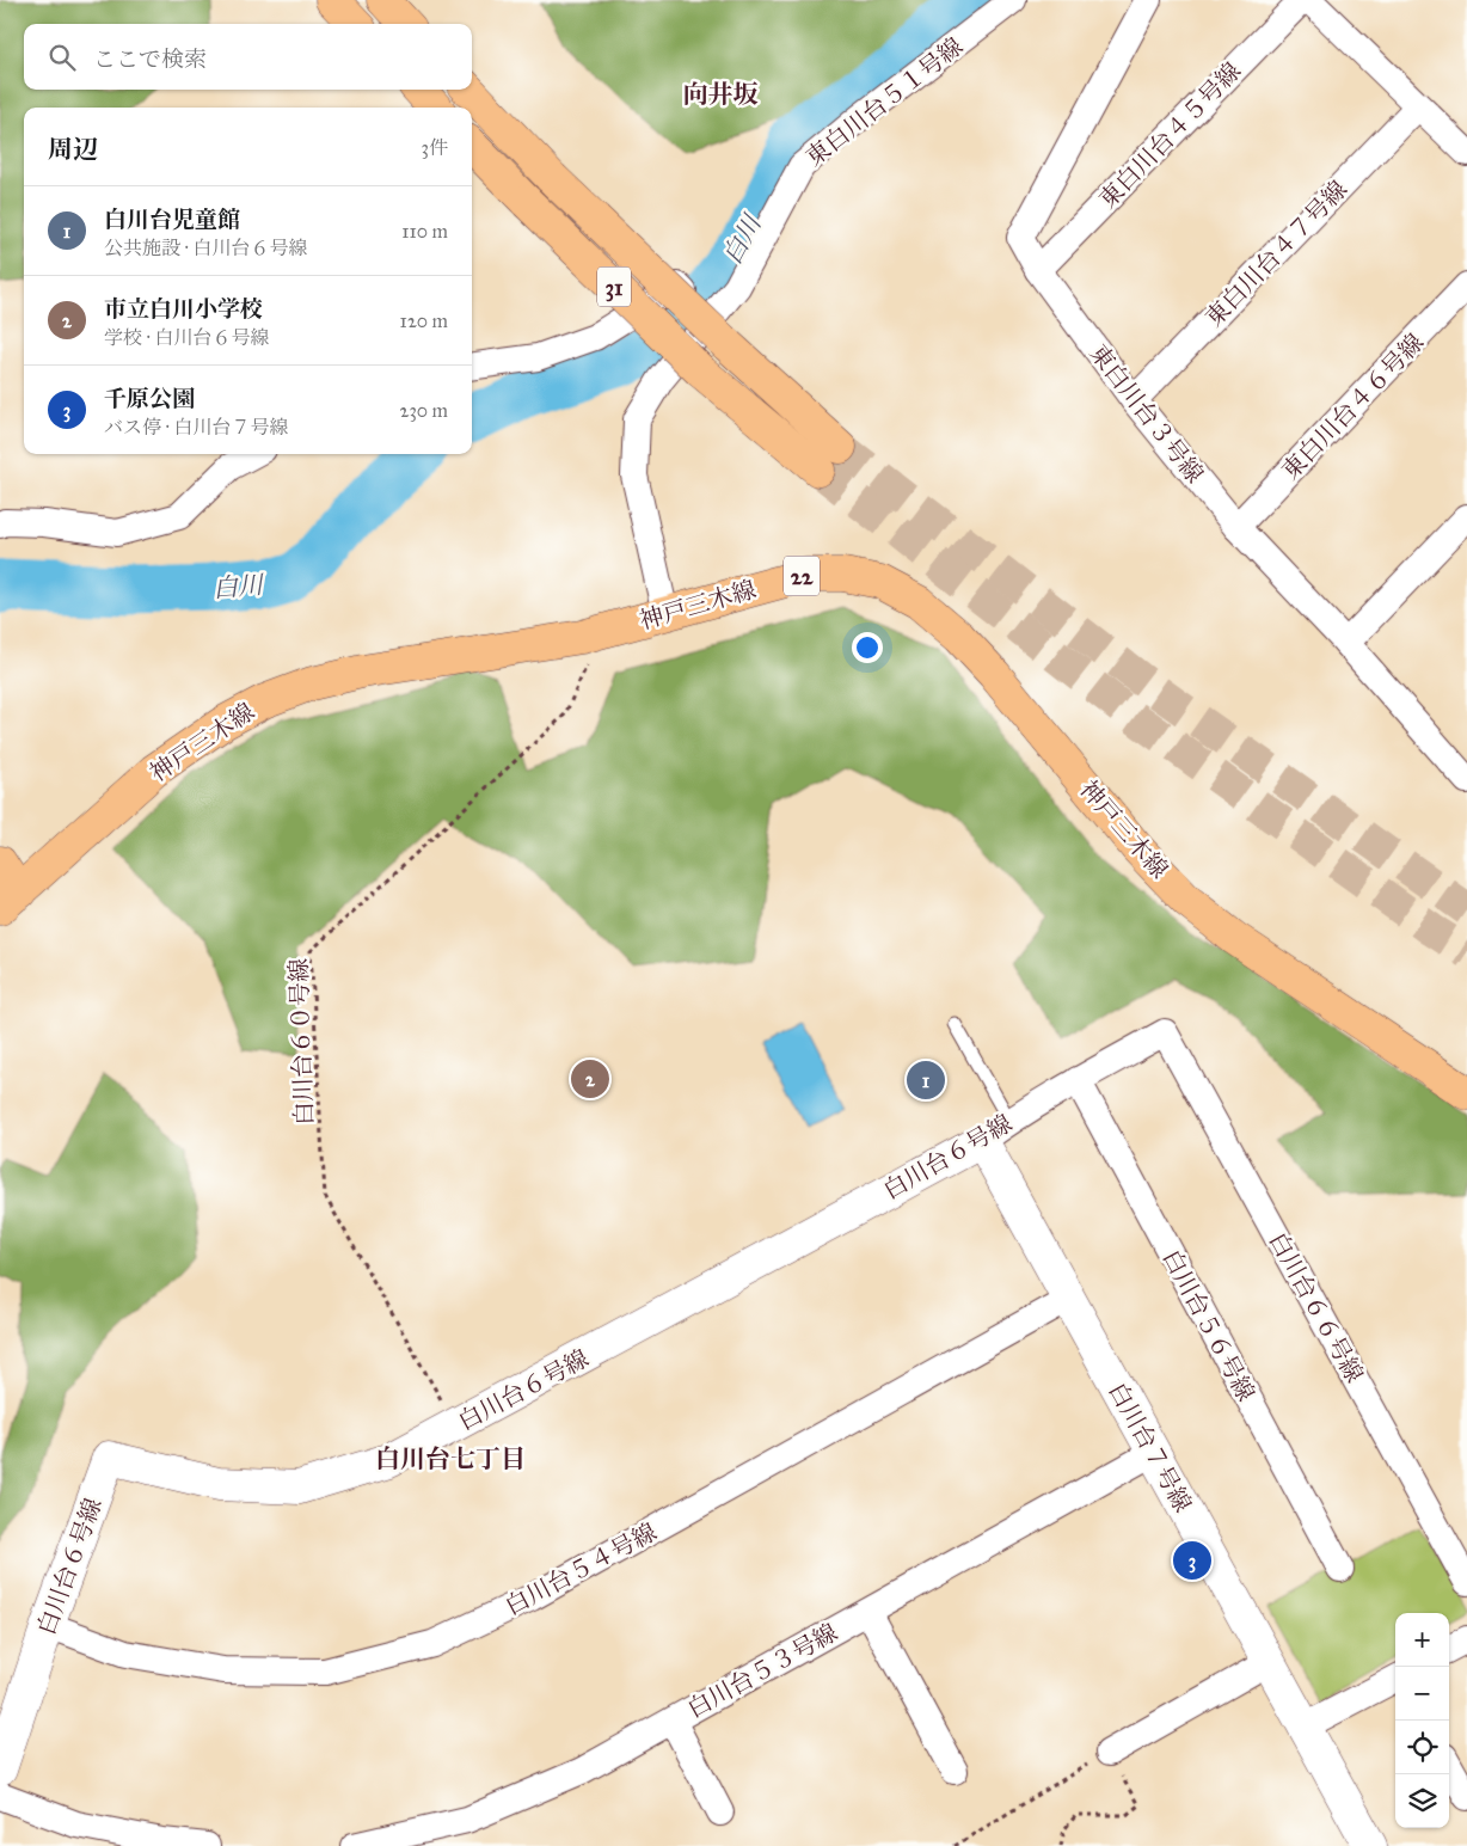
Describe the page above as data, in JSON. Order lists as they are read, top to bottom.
{
  "streets": {
    "main road": ["31", "22", "神戸三木線"],
    "street": [
      "東白川台５１号線",
      "東白川台４５号線",
      "東白川台４７号線",
      "東白川台４６号線",
      "東白川台３号線",
      "白川台６号線",
      "白川台６６号線",
      "白川台５６号線",
      "白川台７号線",
      "白川台５４号線",
      "白川台５３号線"
    ],
    "path": ["白川台６０号線"]
  },
  "crossings": [
    ["東白川台５１号線", "31"],
    ["東白川台５１号線", "神戸三木線"],
    ["東白川台４５号線", "東白川台３号線"],
    ["東白川台４７号線", "東白川台３号線"],
    ["東白川台４６号線", "東白川台３号線"],
    ["神戸三木線", "白川台６０号線"],
    ["白川台６０号線", "白川台６号線"],
    ["白川台６号線", "白川台６６号線"],
    ["白川台６号線", "白川台５６号線"],
    ["白川台６号線", "白川台７号線"],
    ["白川台６号線", "白川台５４号線"],
    ["白川台７号線", "白川台５４号線"],
    ["白川台７号線", "白川台５３号線"]
  ],
  "districts": ["向井坂", "白川台七丁目"],
  "water": ["白川"],
  "page": {
    "search": "ここで検索",
    "heading": ["周辺", "3件"],
    "list": [
      {
        "mark": "1",
        "name": "白川台児童館",
        "note": "公共施設 · 白川台６号線",
        "value": "110 m"
      },
      {
        "mark": "2",
        "name": "市立白川小学校",
        "note": "学校 · 白川台６号線",
        "value": "120 m"
      },
      {
        "mark": "3",
        "name": "千原公園",
        "note": "バス停 · 白川台７号線",
        "value": "230 m"
      }
    ],
    "pins": ["2", "1", "3"],
    "map_buttons": ["+", "−"]
  }
}
